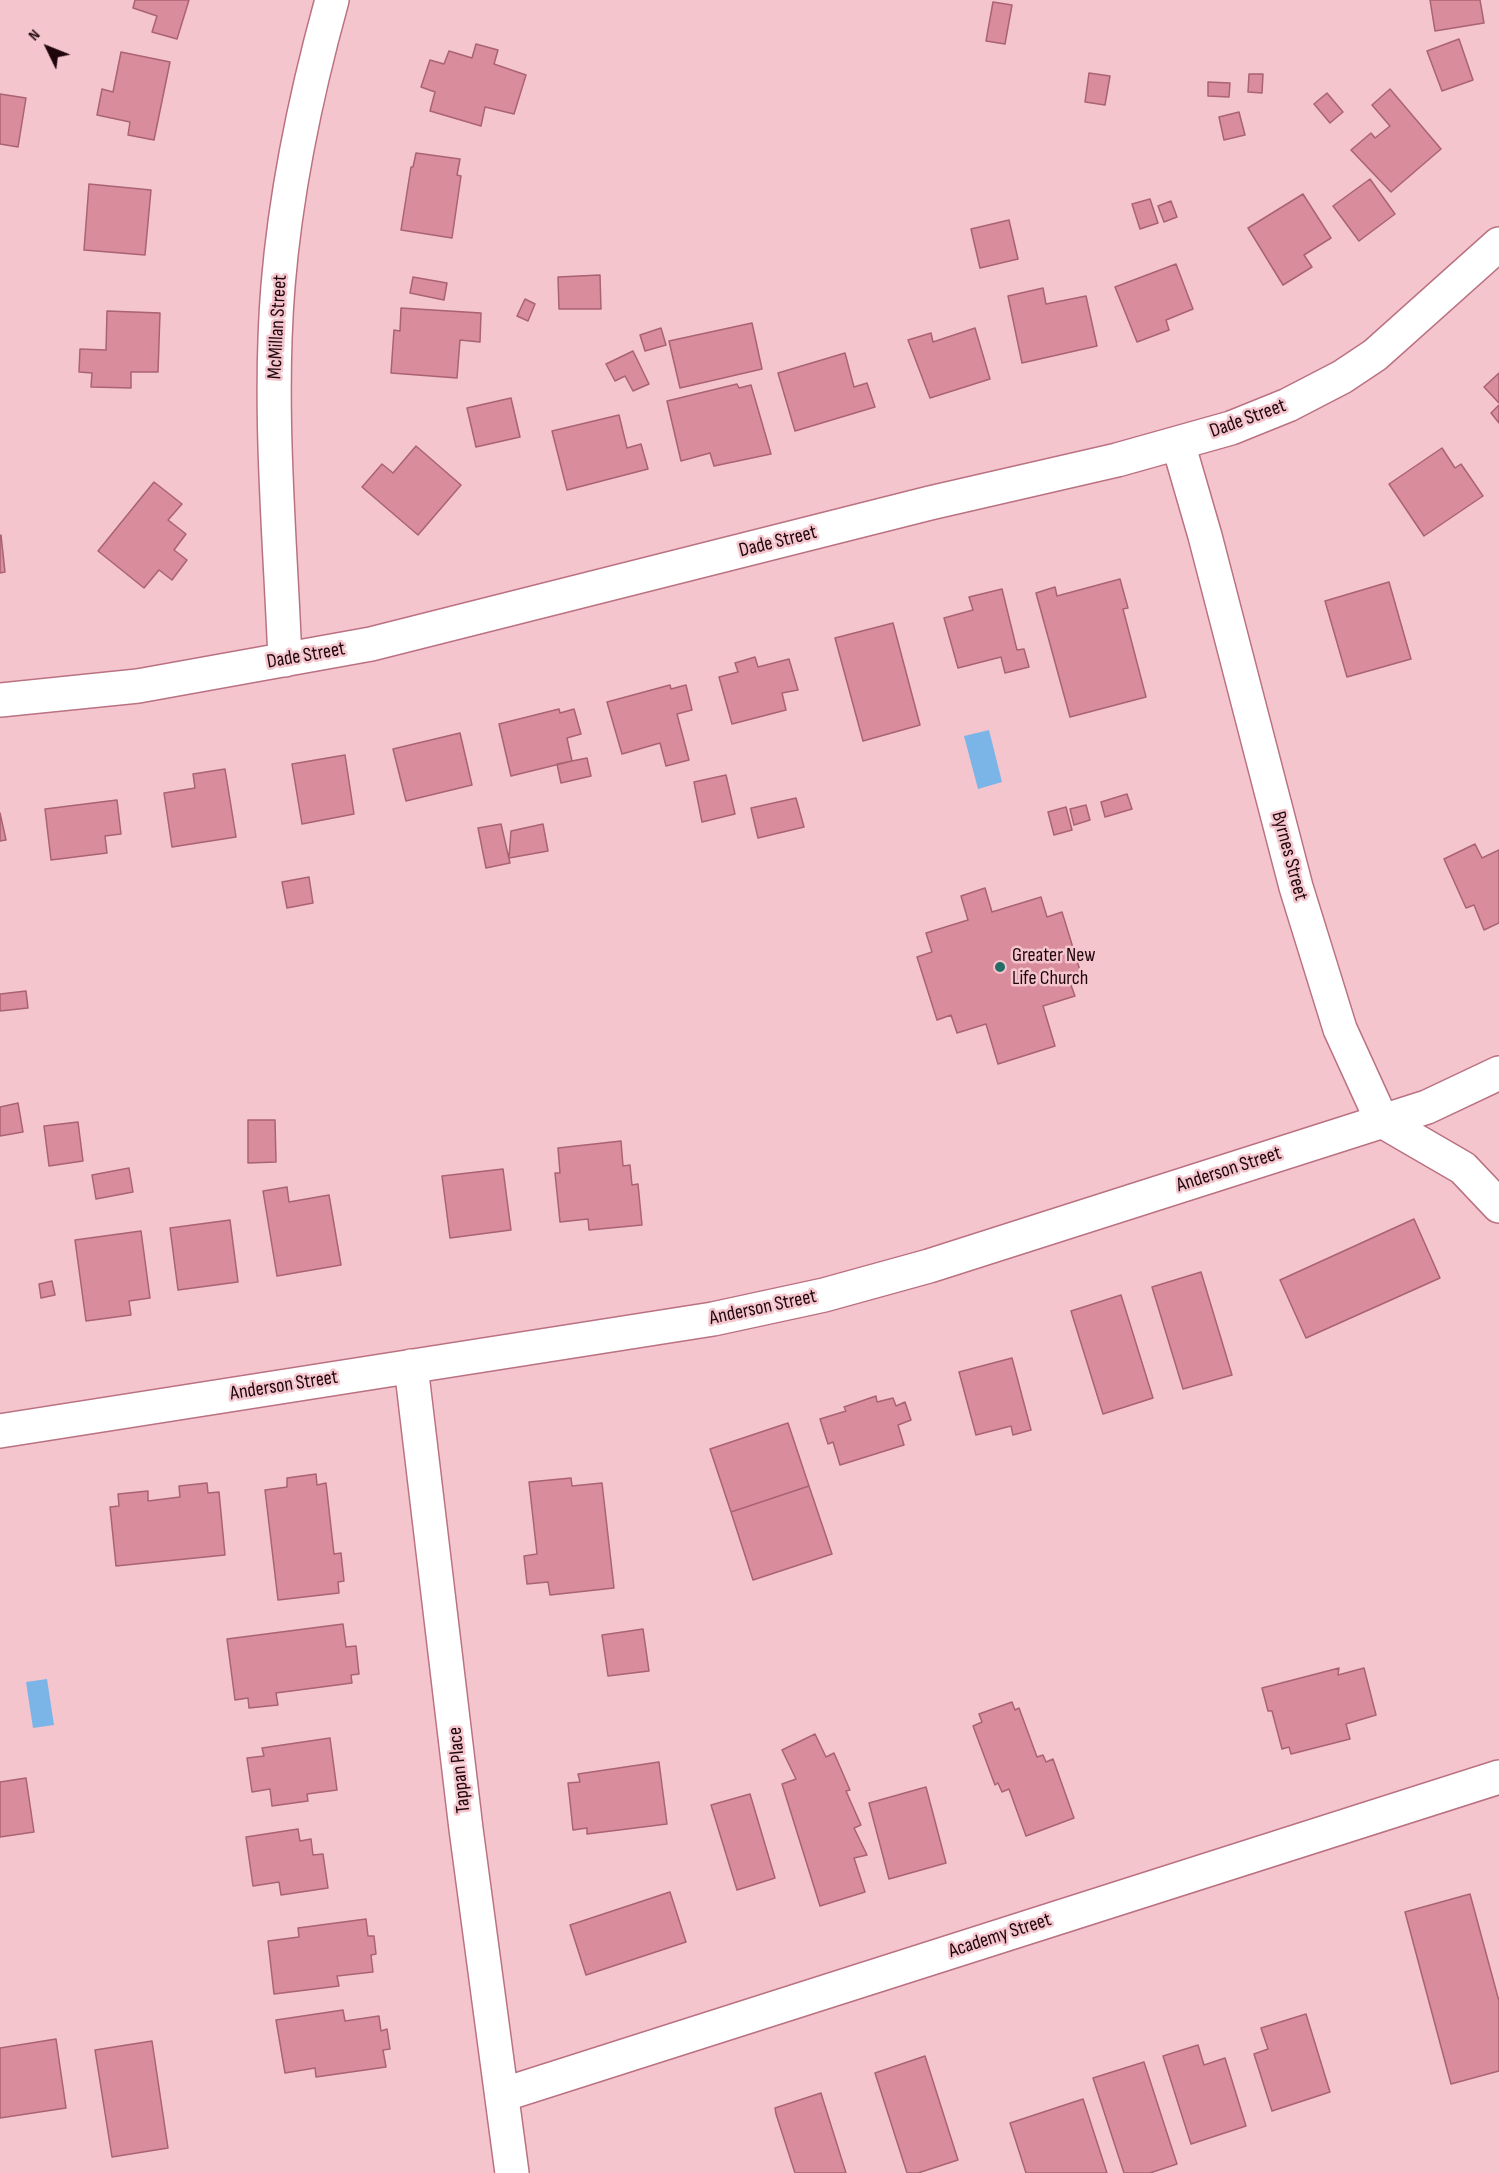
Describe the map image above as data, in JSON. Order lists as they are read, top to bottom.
{
  "streets": {
    "street": [
      "McMillan Street",
      "Dade Street",
      "Byrnes Street",
      "Anderson Street",
      "Tappan Place",
      "Academy Street"
    ]
  },
  "crossings": [
    ["McMillan Street", "Dade Street"],
    ["Dade Street", "Byrnes Street"],
    ["Byrnes Street", "Anderson Street"],
    ["Anderson Street", "Tappan Place"],
    ["Tappan Place", "Academy Street"]
  ],
  "places": ["Greater New Life Church"],
  "north": "top left"
}
